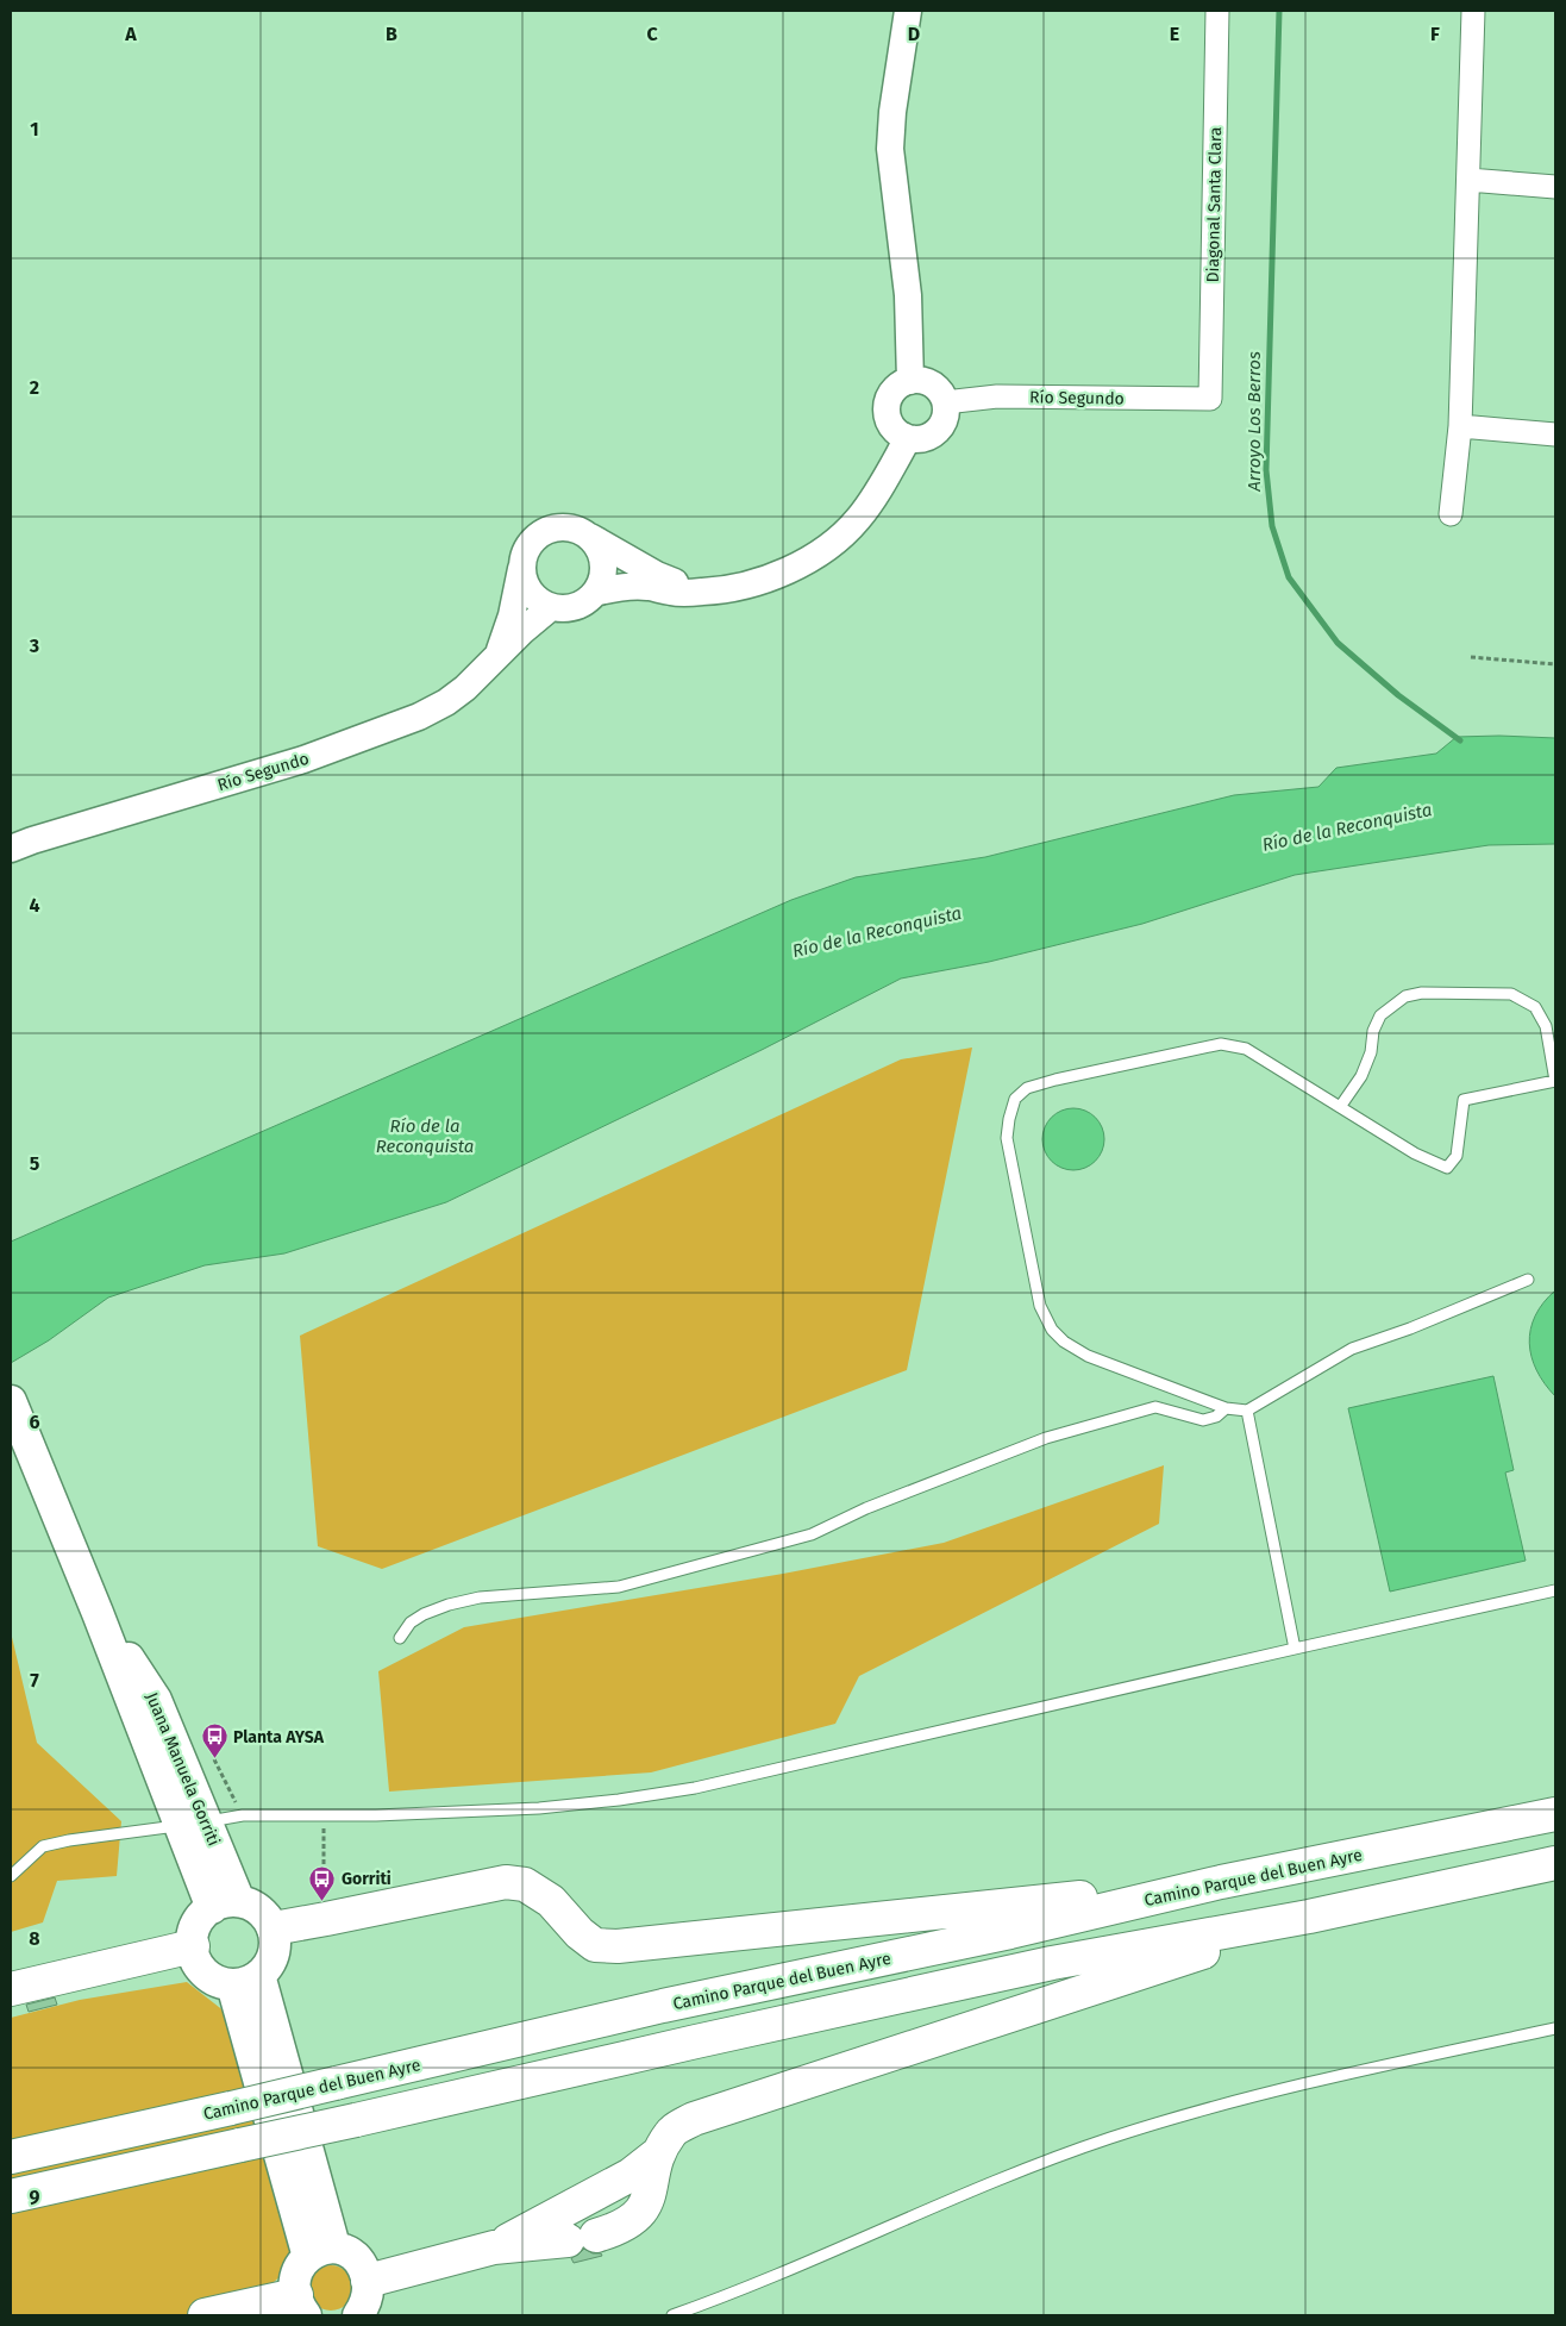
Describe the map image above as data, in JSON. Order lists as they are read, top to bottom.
{
  "streets": {
    "highway": ["Camino Parque del Buen Ayre"],
    "main road": ["Juana Manuela Gorriti"],
    "street": ["Diagonal Santa Clara", "Río Segundo"]
  },
  "crossings": [
    ["Diagonal Santa Clara", "Río Segundo"]
  ],
  "water": ["Arroyo Los Berros", "Río de la Reconquista"],
  "places": {
    "bus stop": ["Planta AYSA", "Gorriti"]
  },
  "grid": {
    "columns": [
      "A",
      "B",
      "C",
      "D",
      "E",
      "F"
    ],
    "rows": [
      "1",
      "2",
      "3",
      "4",
      "5",
      "6",
      "7",
      "8",
      "9"
    ]
  }
}
